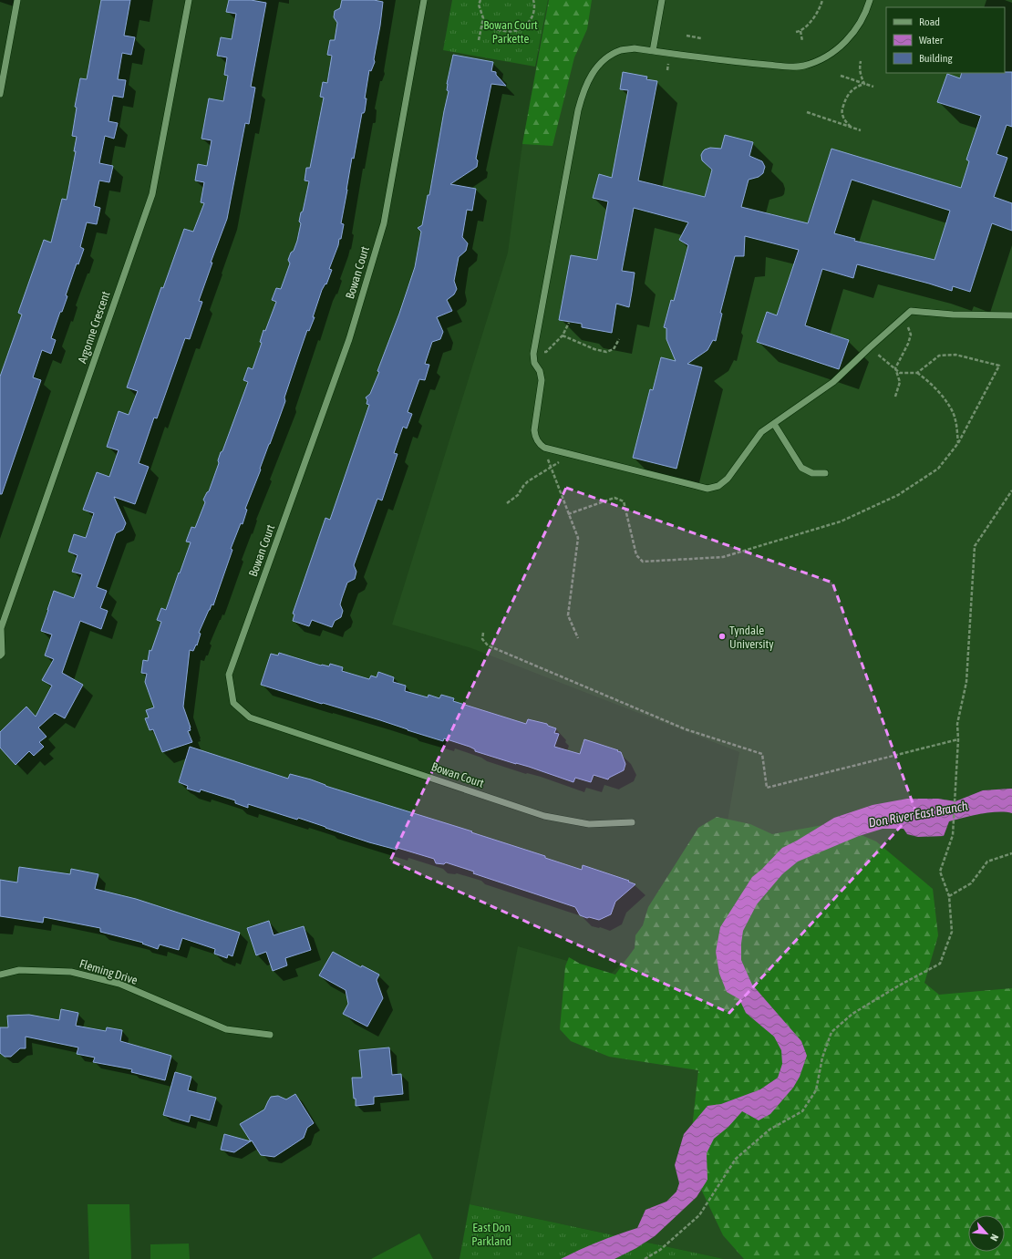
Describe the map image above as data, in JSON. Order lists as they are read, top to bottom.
{
  "streets": {
    "street": ["Bowan Court", "Argonne Crescent", "Fleming Drive"]
  },
  "water": ["Don River East Branch"],
  "parks": ["Bowan Court Parkette", "East Don Parkland"],
  "places": ["Tyndale University"],
  "legend": ["Road", "Water", "Building"],
  "north": "bottom right"
}
